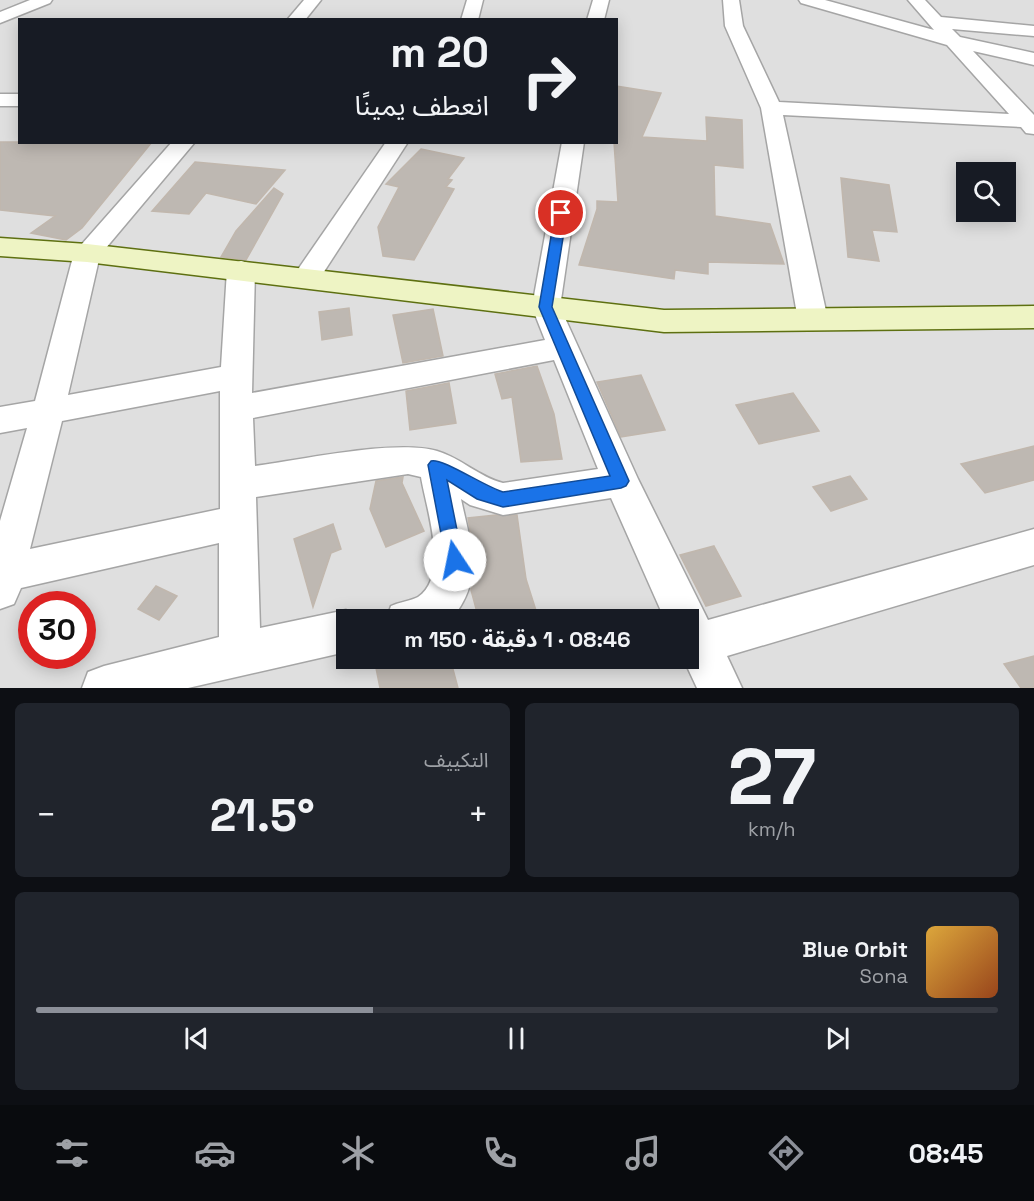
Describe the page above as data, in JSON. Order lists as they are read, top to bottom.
{
  "page": {
    "turn": ["20 m", "انعطف يمينًا"],
    "limit": "30",
    "trip": "08:46 · 1 دقيقة · 150 m",
    "tile": [
      ["27", "km/h"],
      "التكييف"
    ],
    "heat": ["−", "21.5°", "+"],
    "song": ["Blue Orbit", "Sona"],
    "tabs": "08:45"
  }
}
